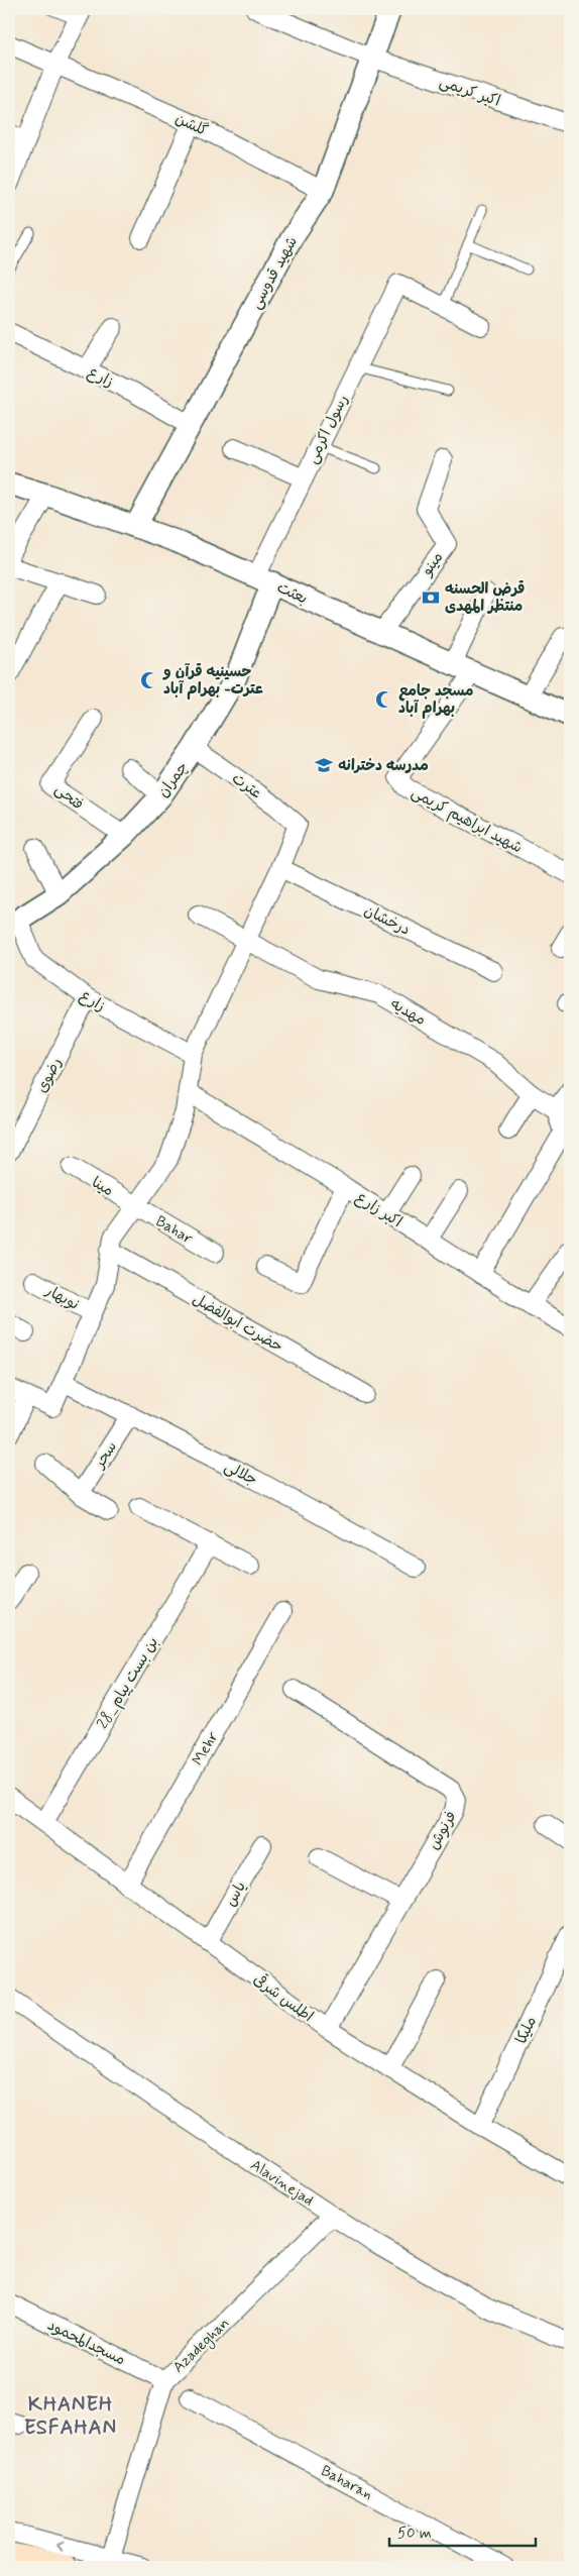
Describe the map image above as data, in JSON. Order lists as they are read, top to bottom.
{
  "streets": {
    "street": [
      "اکبر کریمی",
      "گلشن",
      "شهید قدوسی",
      "زارع",
      "رسول اکرمی",
      "مینو",
      "بعثت",
      "چمران",
      "عترت",
      "فتحی",
      "شهید ابراهیم کریمی",
      "درخشان",
      "مهدیه",
      "رضوی",
      "مینا",
      "اکبر زارع",
      "Bahar",
      "نوبهار",
      "حضرت ابوالفضل",
      "سحر",
      "جلالی",
      "بن بست پیام_28",
      "Mehr",
      "فرنوش",
      "یاس",
      "اطلس شرقی",
      "ملیکا",
      "Alavinejad",
      "مسجدالمحمود",
      "Azadeghan",
      "Baharan"
    ]
  },
  "crossings": [
    ["اکبر کریمی", "شهید قدوسی"],
    ["گلشن", "شهید قدوسی"],
    ["شهید قدوسی", "زارع"],
    ["شهید قدوسی", "بعثت"],
    ["زارع", "چمران"],
    ["زارع", "رضوی"],
    ["رسول اکرمی", "بعثت"],
    ["رسول اکرمی", "چمران"],
    ["مینو", "بعثت"],
    ["بعثت", "چمران"],
    ["بعثت", "شهید ابراهیم کریمی"],
    ["چمران", "عترت"],
    ["چمران", "فتحی"],
    ["عترت", "درخشان"],
    ["مینا", "Bahar"],
    ["سحر", "جلالی"],
    ["بن بست پیام_28", "اطلس شرقی"],
    ["Mehr", "اطلس شرقی"],
    ["فرنوش", "اطلس شرقی"],
    ["یاس", "اطلس شرقی"],
    ["اطلس شرقی", "ملیکا"],
    ["Alavinejad", "Azadeghan"],
    ["مسجدالمحمود", "Azadeghan"]
  ],
  "districts": ["KHANEH ESFAHAN"],
  "places": {
    "bank": ["قرض الحسنه منتظر المهدی"],
    "mosque": ["حسینیه قرآن و عترت- بهرام آباد", "مسجد جامع بهرام آباد"],
    "school or university": ["مدرسه دخترانه"]
  },
  "scale_bar": "50 m"
}
